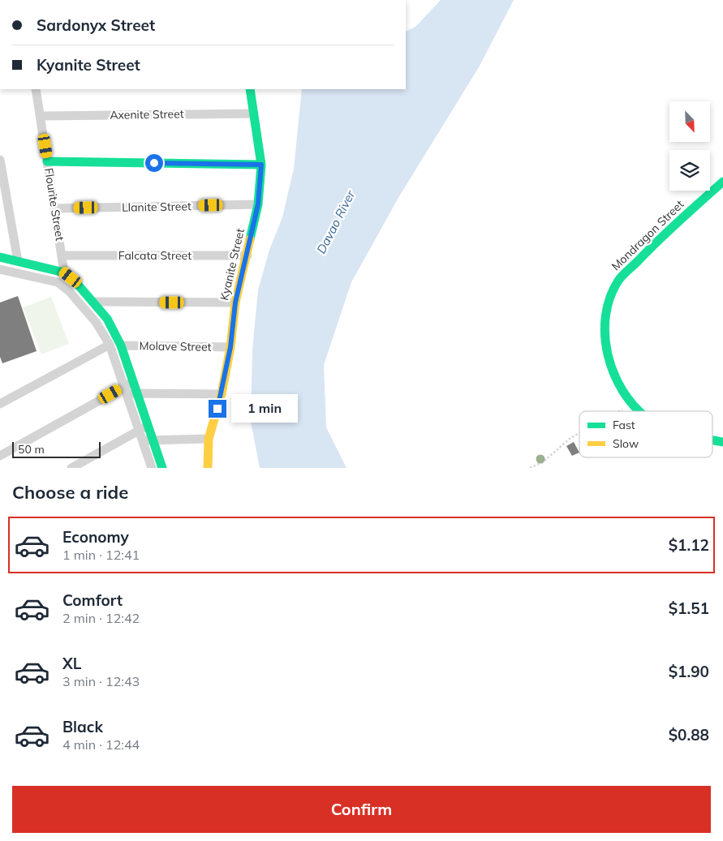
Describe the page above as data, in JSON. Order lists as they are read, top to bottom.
{
  "streets": {
    "street": [
      "Axenite Street",
      "Flourite Street",
      "Llanite Street",
      "Mondragon Street",
      "Falcata Street",
      "Kyanite Street",
      "Molave Street"
    ]
  },
  "crossings": [
    ["Axenite Street", "Flourite Street"],
    ["Axenite Street", "Kyanite Street"],
    ["Flourite Street", "Llanite Street"],
    ["Flourite Street", "Falcata Street"],
    ["Llanite Street", "Kyanite Street"],
    ["Falcata Street", "Kyanite Street"],
    ["Kyanite Street", "Molave Street"]
  ],
  "water": ["Davao River"],
  "legend": ["Fast", "Slow"],
  "scale_bar": "50 m",
  "north": "bottom right",
  "page": {
    "banner": ["Sardonyx Street", "Kyanite Street"],
    "bubble": "1 min",
    "scale": "50 m",
    "heading": "Choose a ride",
    "list": [
      {
        "name": "Economy",
        "note": "1 min · 12:41",
        "value": "$1.12"
      },
      {
        "name": "Comfort",
        "note": "2 min · 12:42",
        "value": "$1.51"
      },
      {
        "name": "XL",
        "note": "3 min · 12:43",
        "value": "$1.90"
      },
      {
        "name": "Black",
        "note": "4 min · 12:44",
        "value": "$0.88"
      }
    ],
    "buttons": "Confirm"
  }
}
